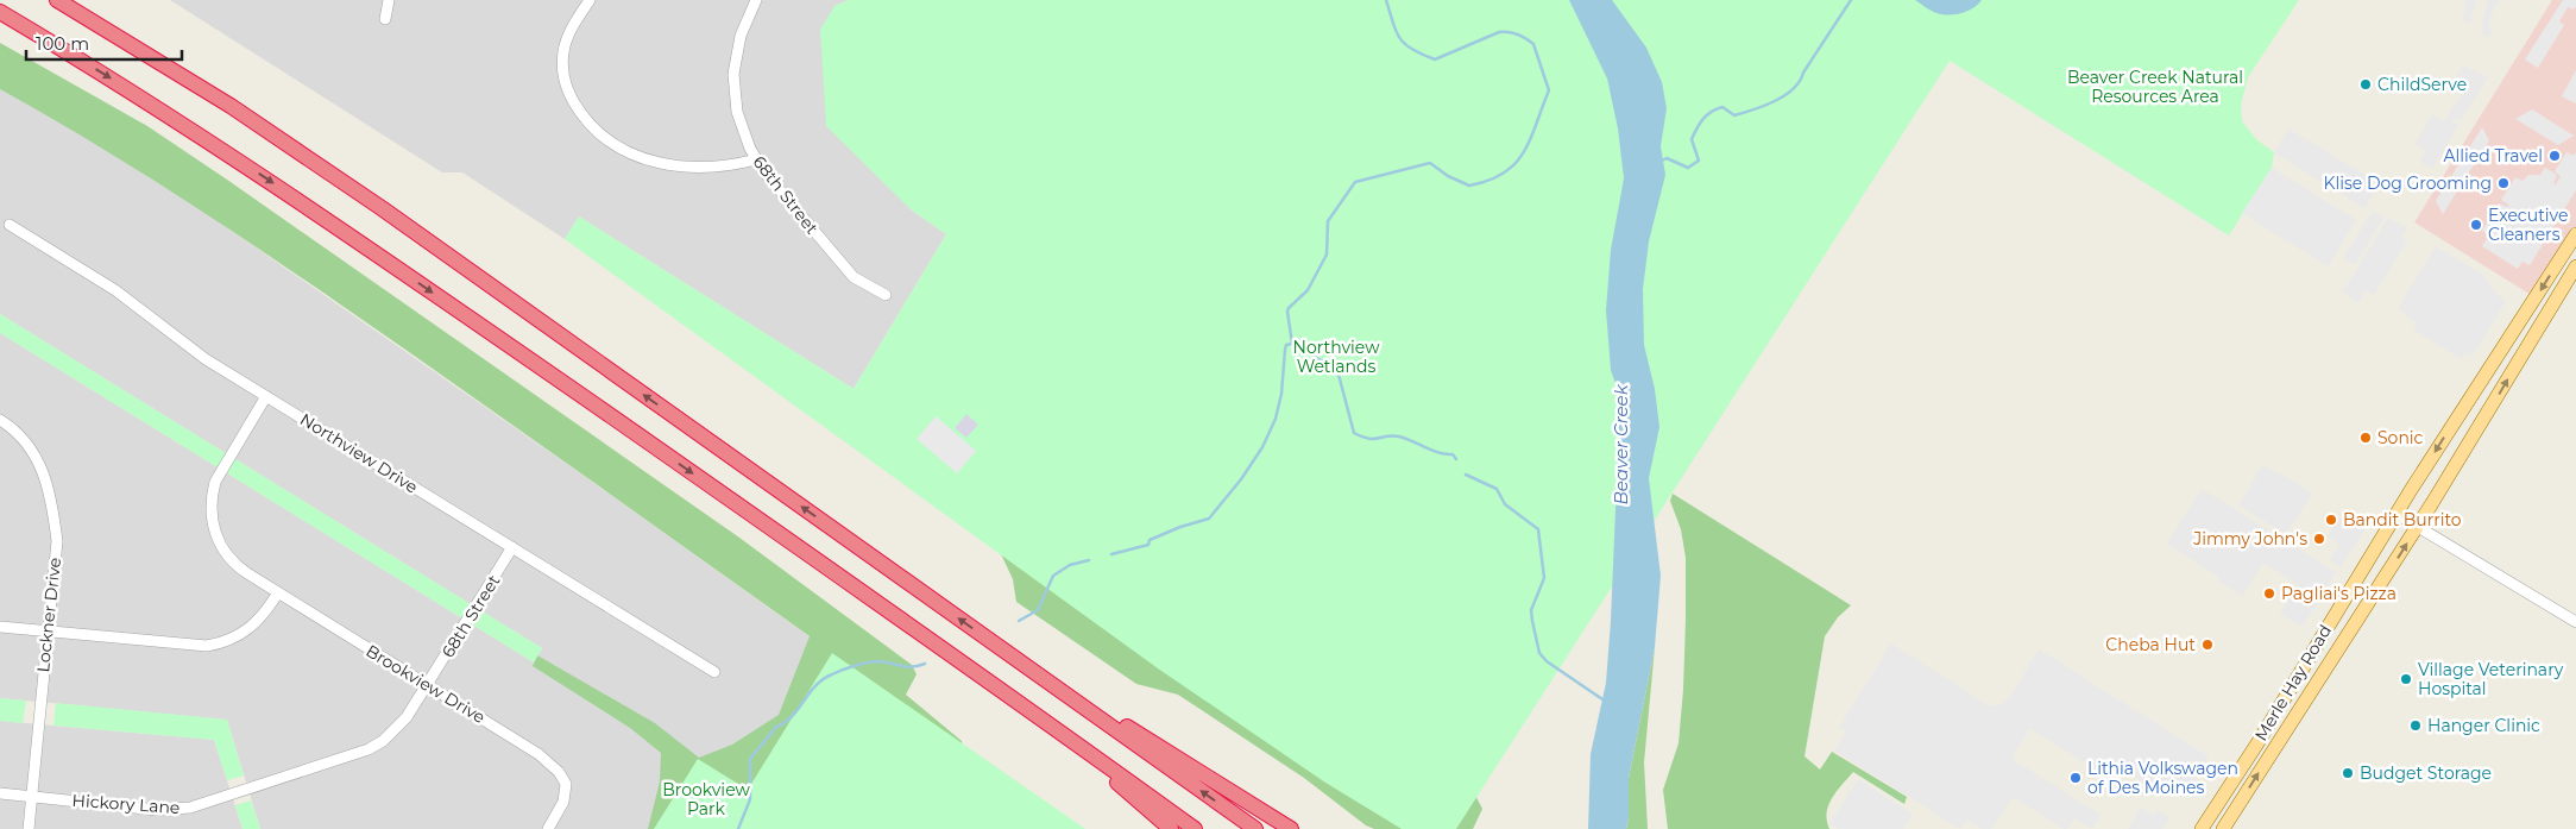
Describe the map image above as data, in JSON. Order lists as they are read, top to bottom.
{
  "streets": {
    "main road": ["Merle Hay Road"],
    "street": [
      "68th Street",
      "Northview Drive",
      "Lockner Drive",
      "Brookview Drive",
      "Hickory Lane"
    ]
  },
  "crossings": [
    ["68th Street", "Northview Drive"],
    ["68th Street", "Brookview Drive"],
    ["68th Street", "Hickory Lane"],
    ["Northview Drive", "Brookview Drive"],
    ["Lockner Drive", "Hickory Lane"]
  ],
  "water": ["Beaver Creek"],
  "parks": ["Beaver Creek Natural Resources Area", "Northview Wetlands", "Brookview Park"],
  "places": [
    "ChildServe",
    "Allied Travel",
    "Klise Dog Grooming",
    "Executive Cleaners",
    "Sonic",
    "Bandit Burrito",
    "Jimmy John's",
    "Pagliai's Pizza",
    "Cheba Hut",
    "Village Veterinary Hospital",
    "Hanger Clinic",
    "Budget Storage",
    "Lithia Volkswagen of Des Moines"
  ],
  "scale_bar": "100 m"
}
